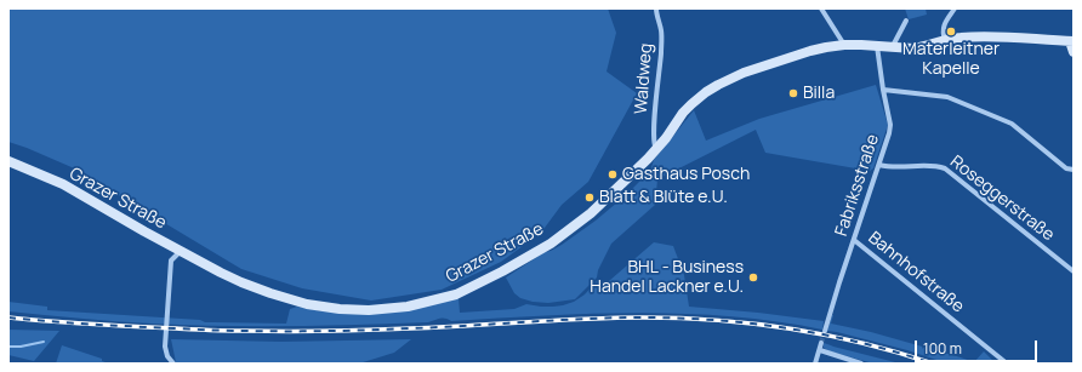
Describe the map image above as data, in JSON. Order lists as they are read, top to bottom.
{
  "streets": {
    "main road": ["Grazer Straße"],
    "street": [
      "Waldweg",
      "Fabriksstraße",
      "Roseggerstraße",
      "Bahnhofstraße"
    ]
  },
  "crossings": [
    ["Waldweg", "Grazer Straße"],
    ["Fabriksstraße", "Grazer Straße"],
    ["Fabriksstraße", "Roseggerstraße"],
    ["Fabriksstraße", "Bahnhofstraße"]
  ],
  "places": [
    "Materleitner Kapelle",
    "Billa",
    "Gasthaus Posch",
    "Blatt & Blüte e.U.",
    "BHL - Business Handel Lackner e.U."
  ],
  "scale_bar": "100 m"
}
